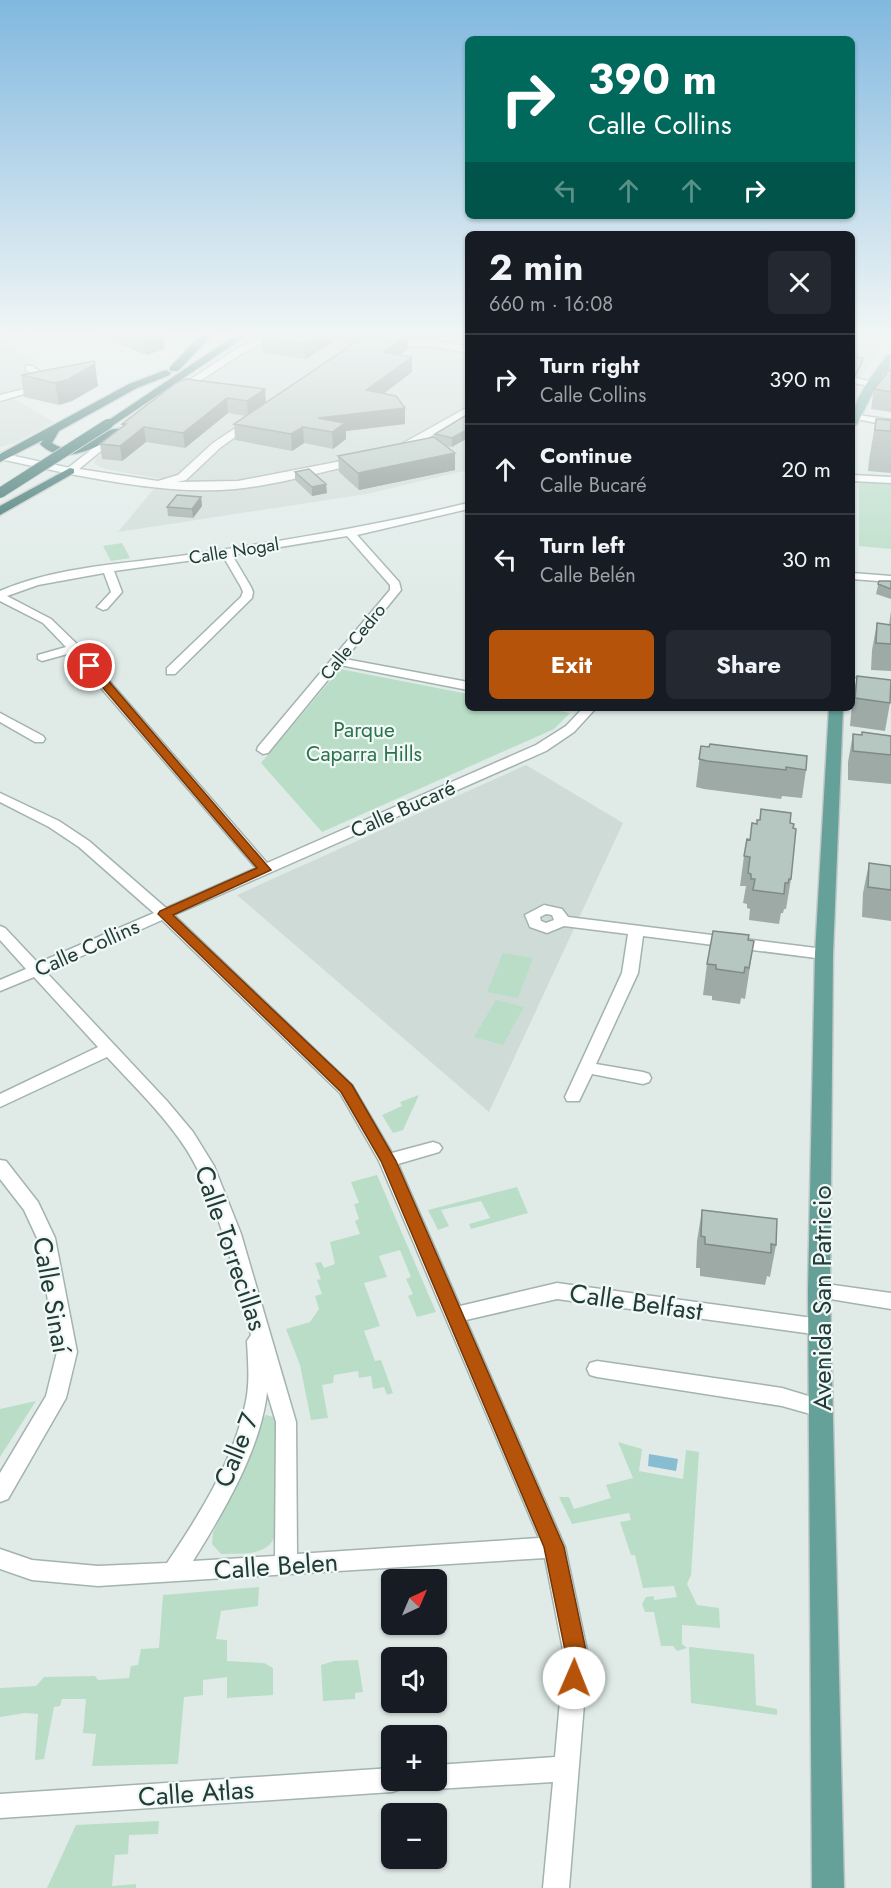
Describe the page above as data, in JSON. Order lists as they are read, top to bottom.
{
  "streets": {
    "main road": ["Avenida San Patricio"],
    "street": [
      "Calle Nogal",
      "Calle Cedro",
      "Calle Bucaré",
      "Calle Collins",
      "Calle Torrecillas",
      "Calle Sinaí",
      "Calle Belfast",
      "Calle 7",
      "Calle Belen",
      "Calle Atlas"
    ]
  },
  "crossings": [
    ["Calle Nogal", "Calle Cedro"],
    ["Calle Bucaré", "Calle Collins"],
    ["Calle Collins", "Calle Torrecillas"],
    ["Calle Torrecillas", "Calle 7"],
    ["Calle Torrecillas", "Calle Belen"],
    ["Avenida San Patricio", "Calle Belfast"],
    ["Calle 7", "Calle Belen"]
  ],
  "parks": ["Parque Caparra Hills"],
  "north": "top right",
  "page": {
    "turn": ["390 m", "Calle Collins"],
    "heading": ["2 min", "660 m · 16:08"],
    "list": [
      {
        "name": "Turn right",
        "note": "Calle Collins",
        "value": "390 m"
      },
      {
        "name": "Continue",
        "note": "Calle Bucaré",
        "value": "20 m"
      },
      {
        "name": "Turn left",
        "note": "Calle Belén",
        "value": "30 m"
      }
    ],
    "buttons": ["Exit", "Share"],
    "map_buttons": ["+", "−"]
  }
}
